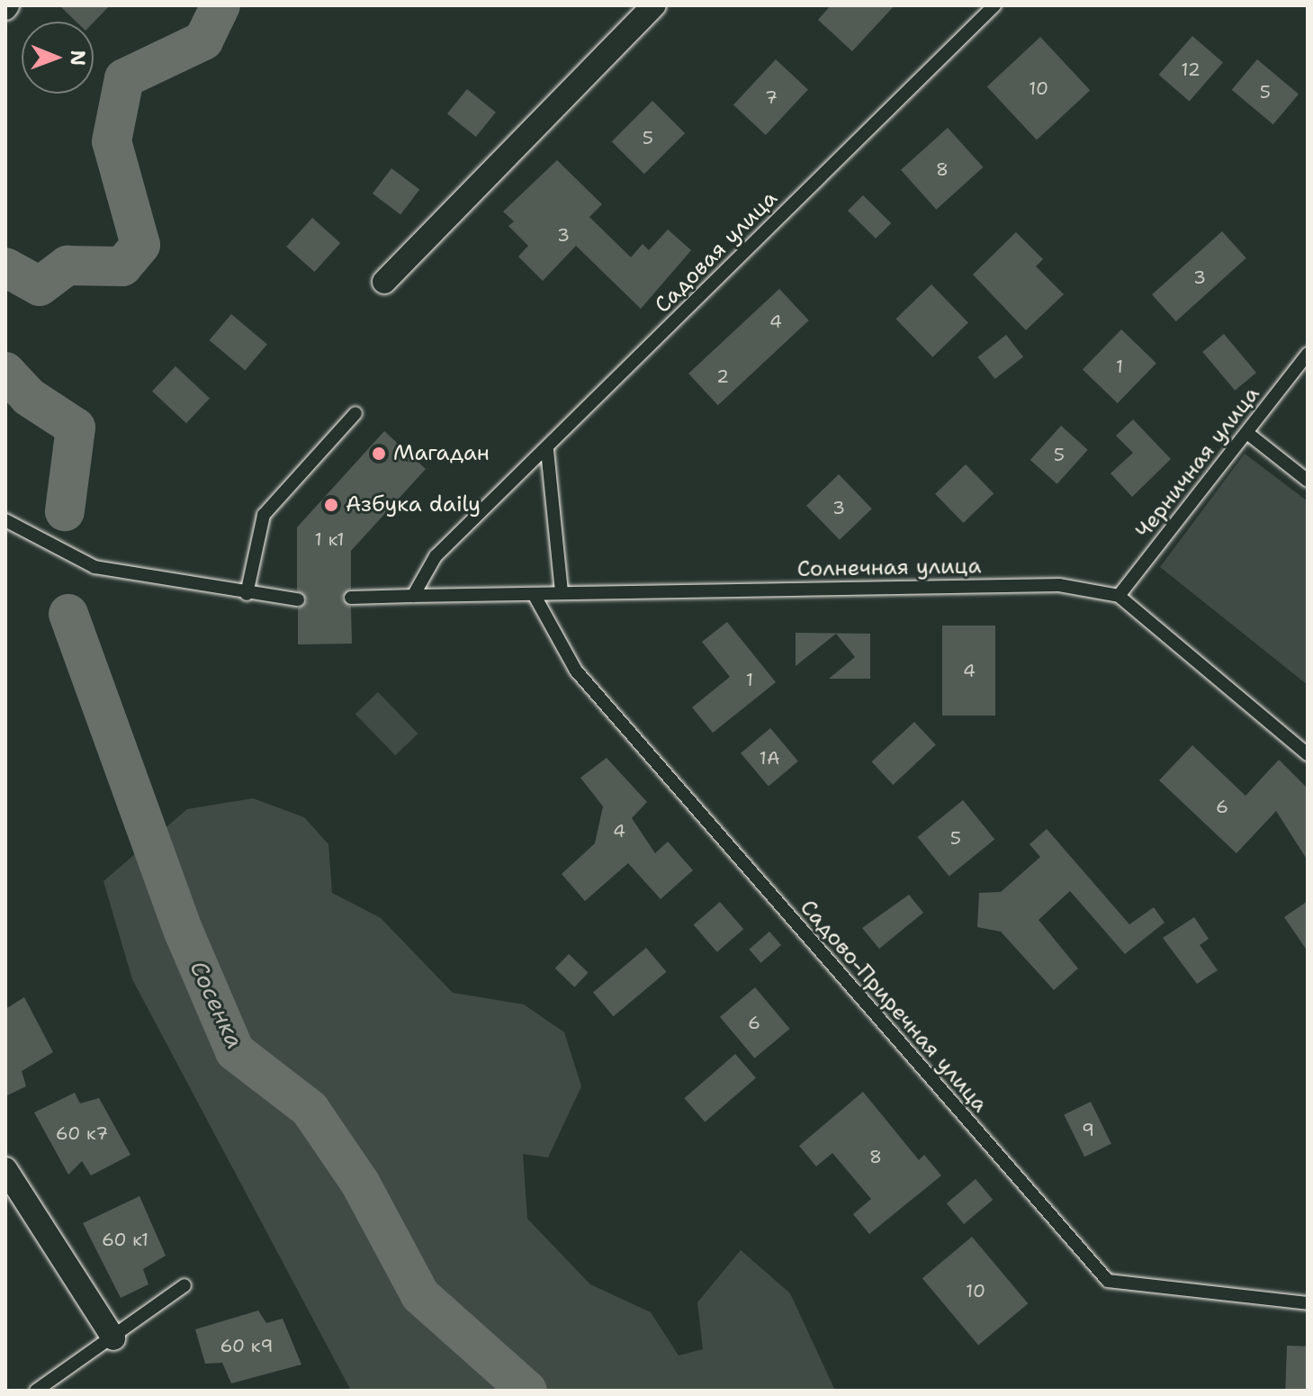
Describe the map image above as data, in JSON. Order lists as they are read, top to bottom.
{
  "streets": {
    "lane": [
      "Садовая улица",
      "Черничная улица",
      "Солнечная улица",
      "Садово-Приречная улица"
    ]
  },
  "crossings": [
    ["Садовая улица", "Солнечная улица"],
    ["Черничная улица", "Солнечная улица"],
    ["Солнечная улица", "Садово-Приречная улица"]
  ],
  "water": ["Сосенка"],
  "places": ["Магадан", "Азбука daily"],
  "house_numbers": [
    "12",
    "10",
    "5",
    "7",
    "5",
    "8",
    "3",
    "3",
    "4",
    "1",
    "2",
    "5",
    "3",
    "1 к1",
    "4",
    "1",
    "1А",
    "6",
    "4",
    "5",
    "6",
    "9",
    "60 к7",
    "8",
    "60 к1",
    "10",
    "60 к9"
  ],
  "north": "right"
}
